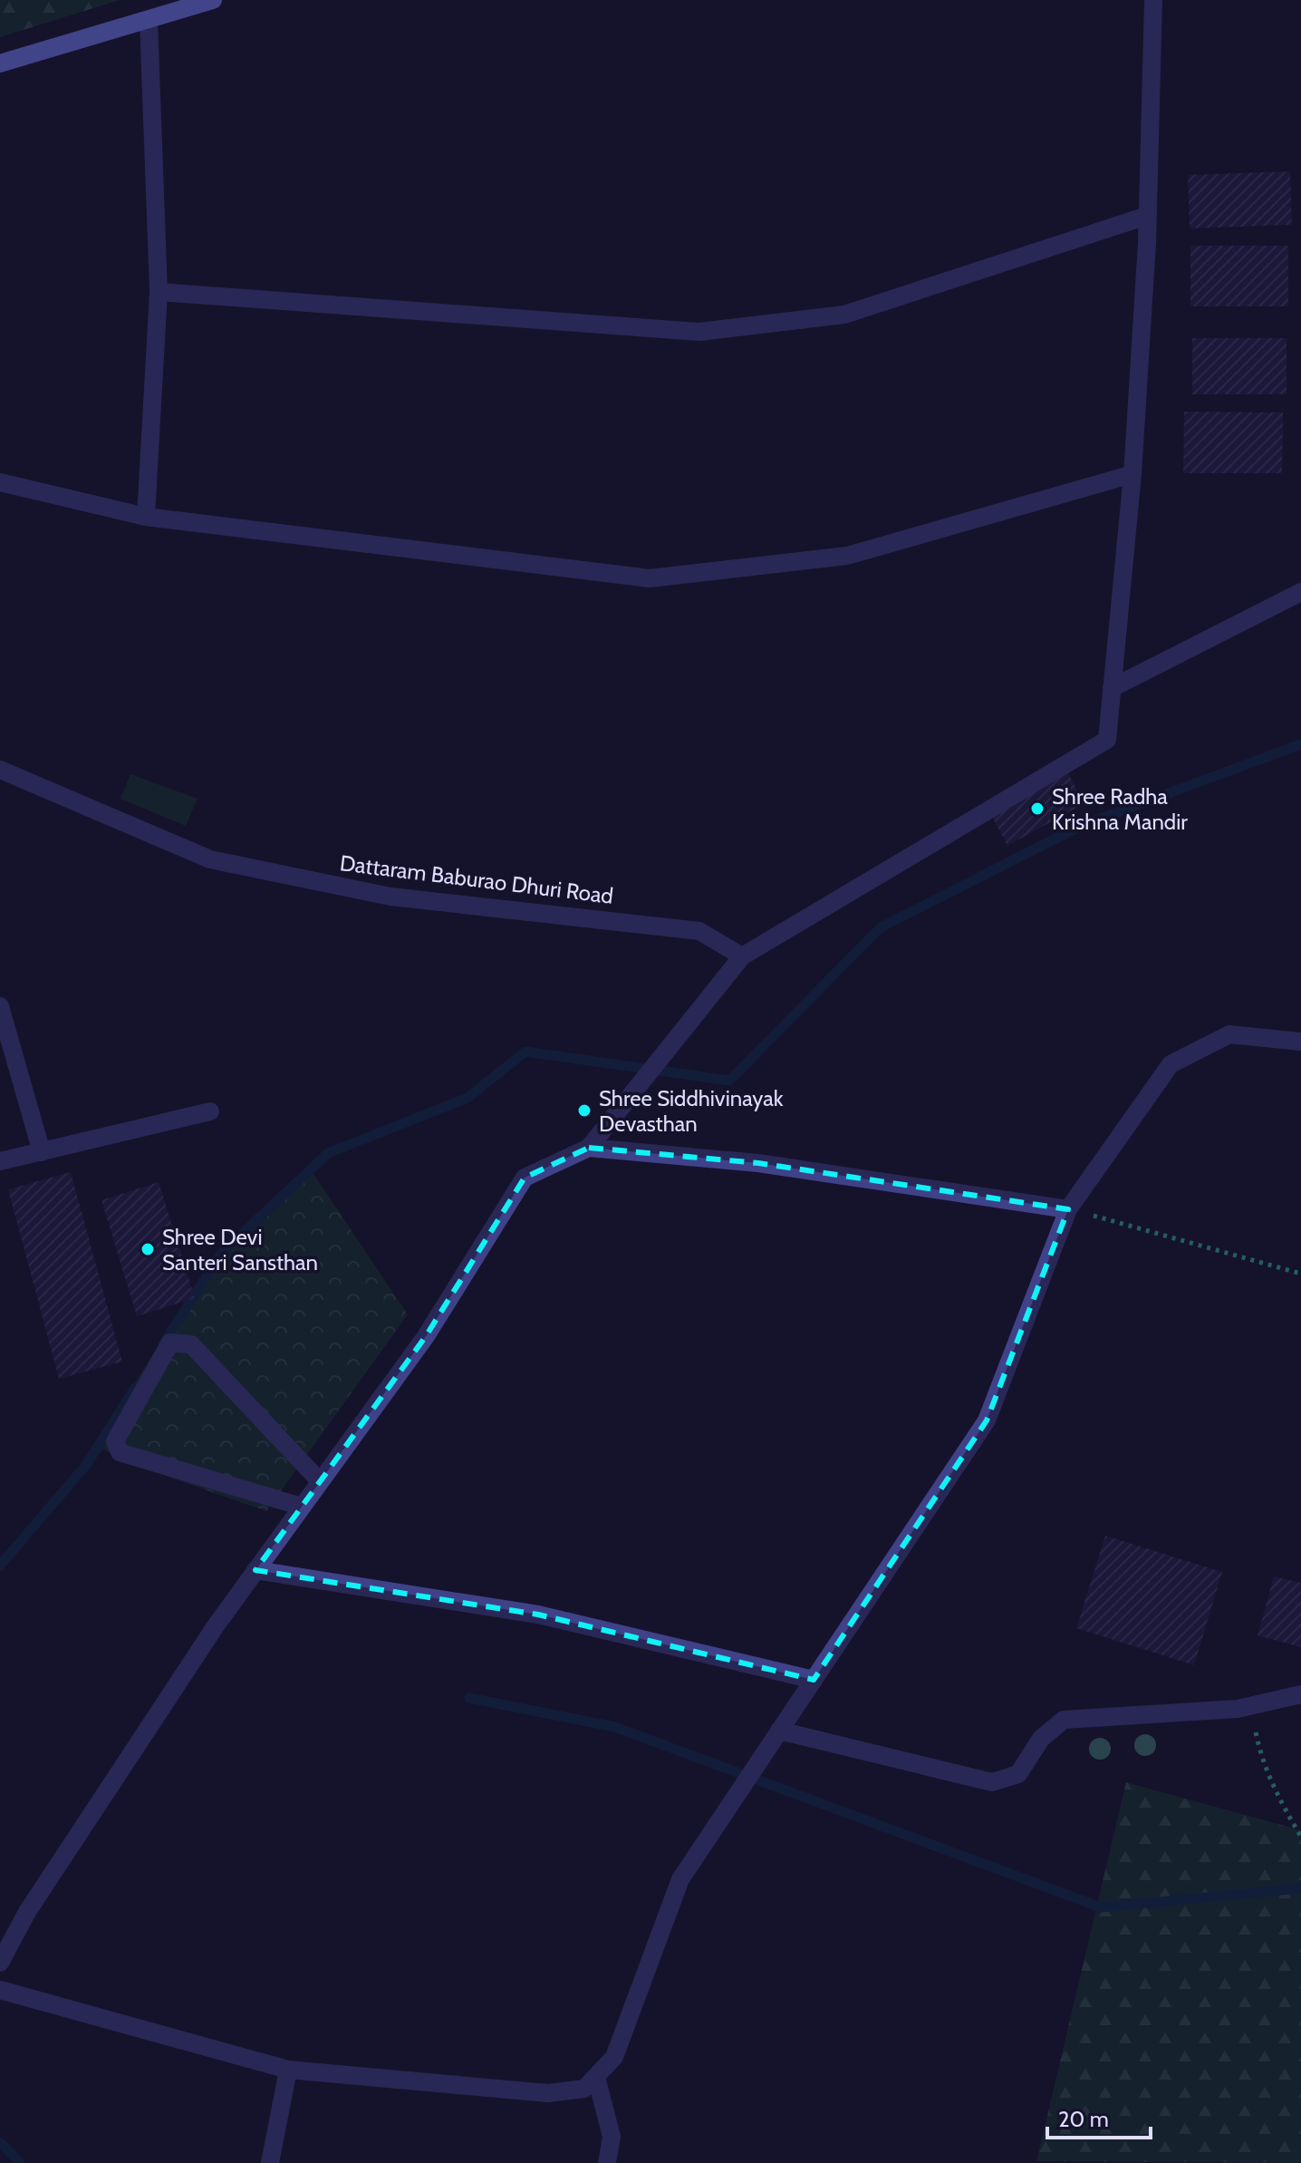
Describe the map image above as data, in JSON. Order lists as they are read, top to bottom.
{
  "streets": {
    "street": ["Dattaram Baburao Dhuri Road"]
  },
  "places": ["Shree Radha Krishna Mandir", "Shree Siddhivinayak Devasthan", "Shree Devi Santeri Sansthan"],
  "scale_bar": "20 m"
}
